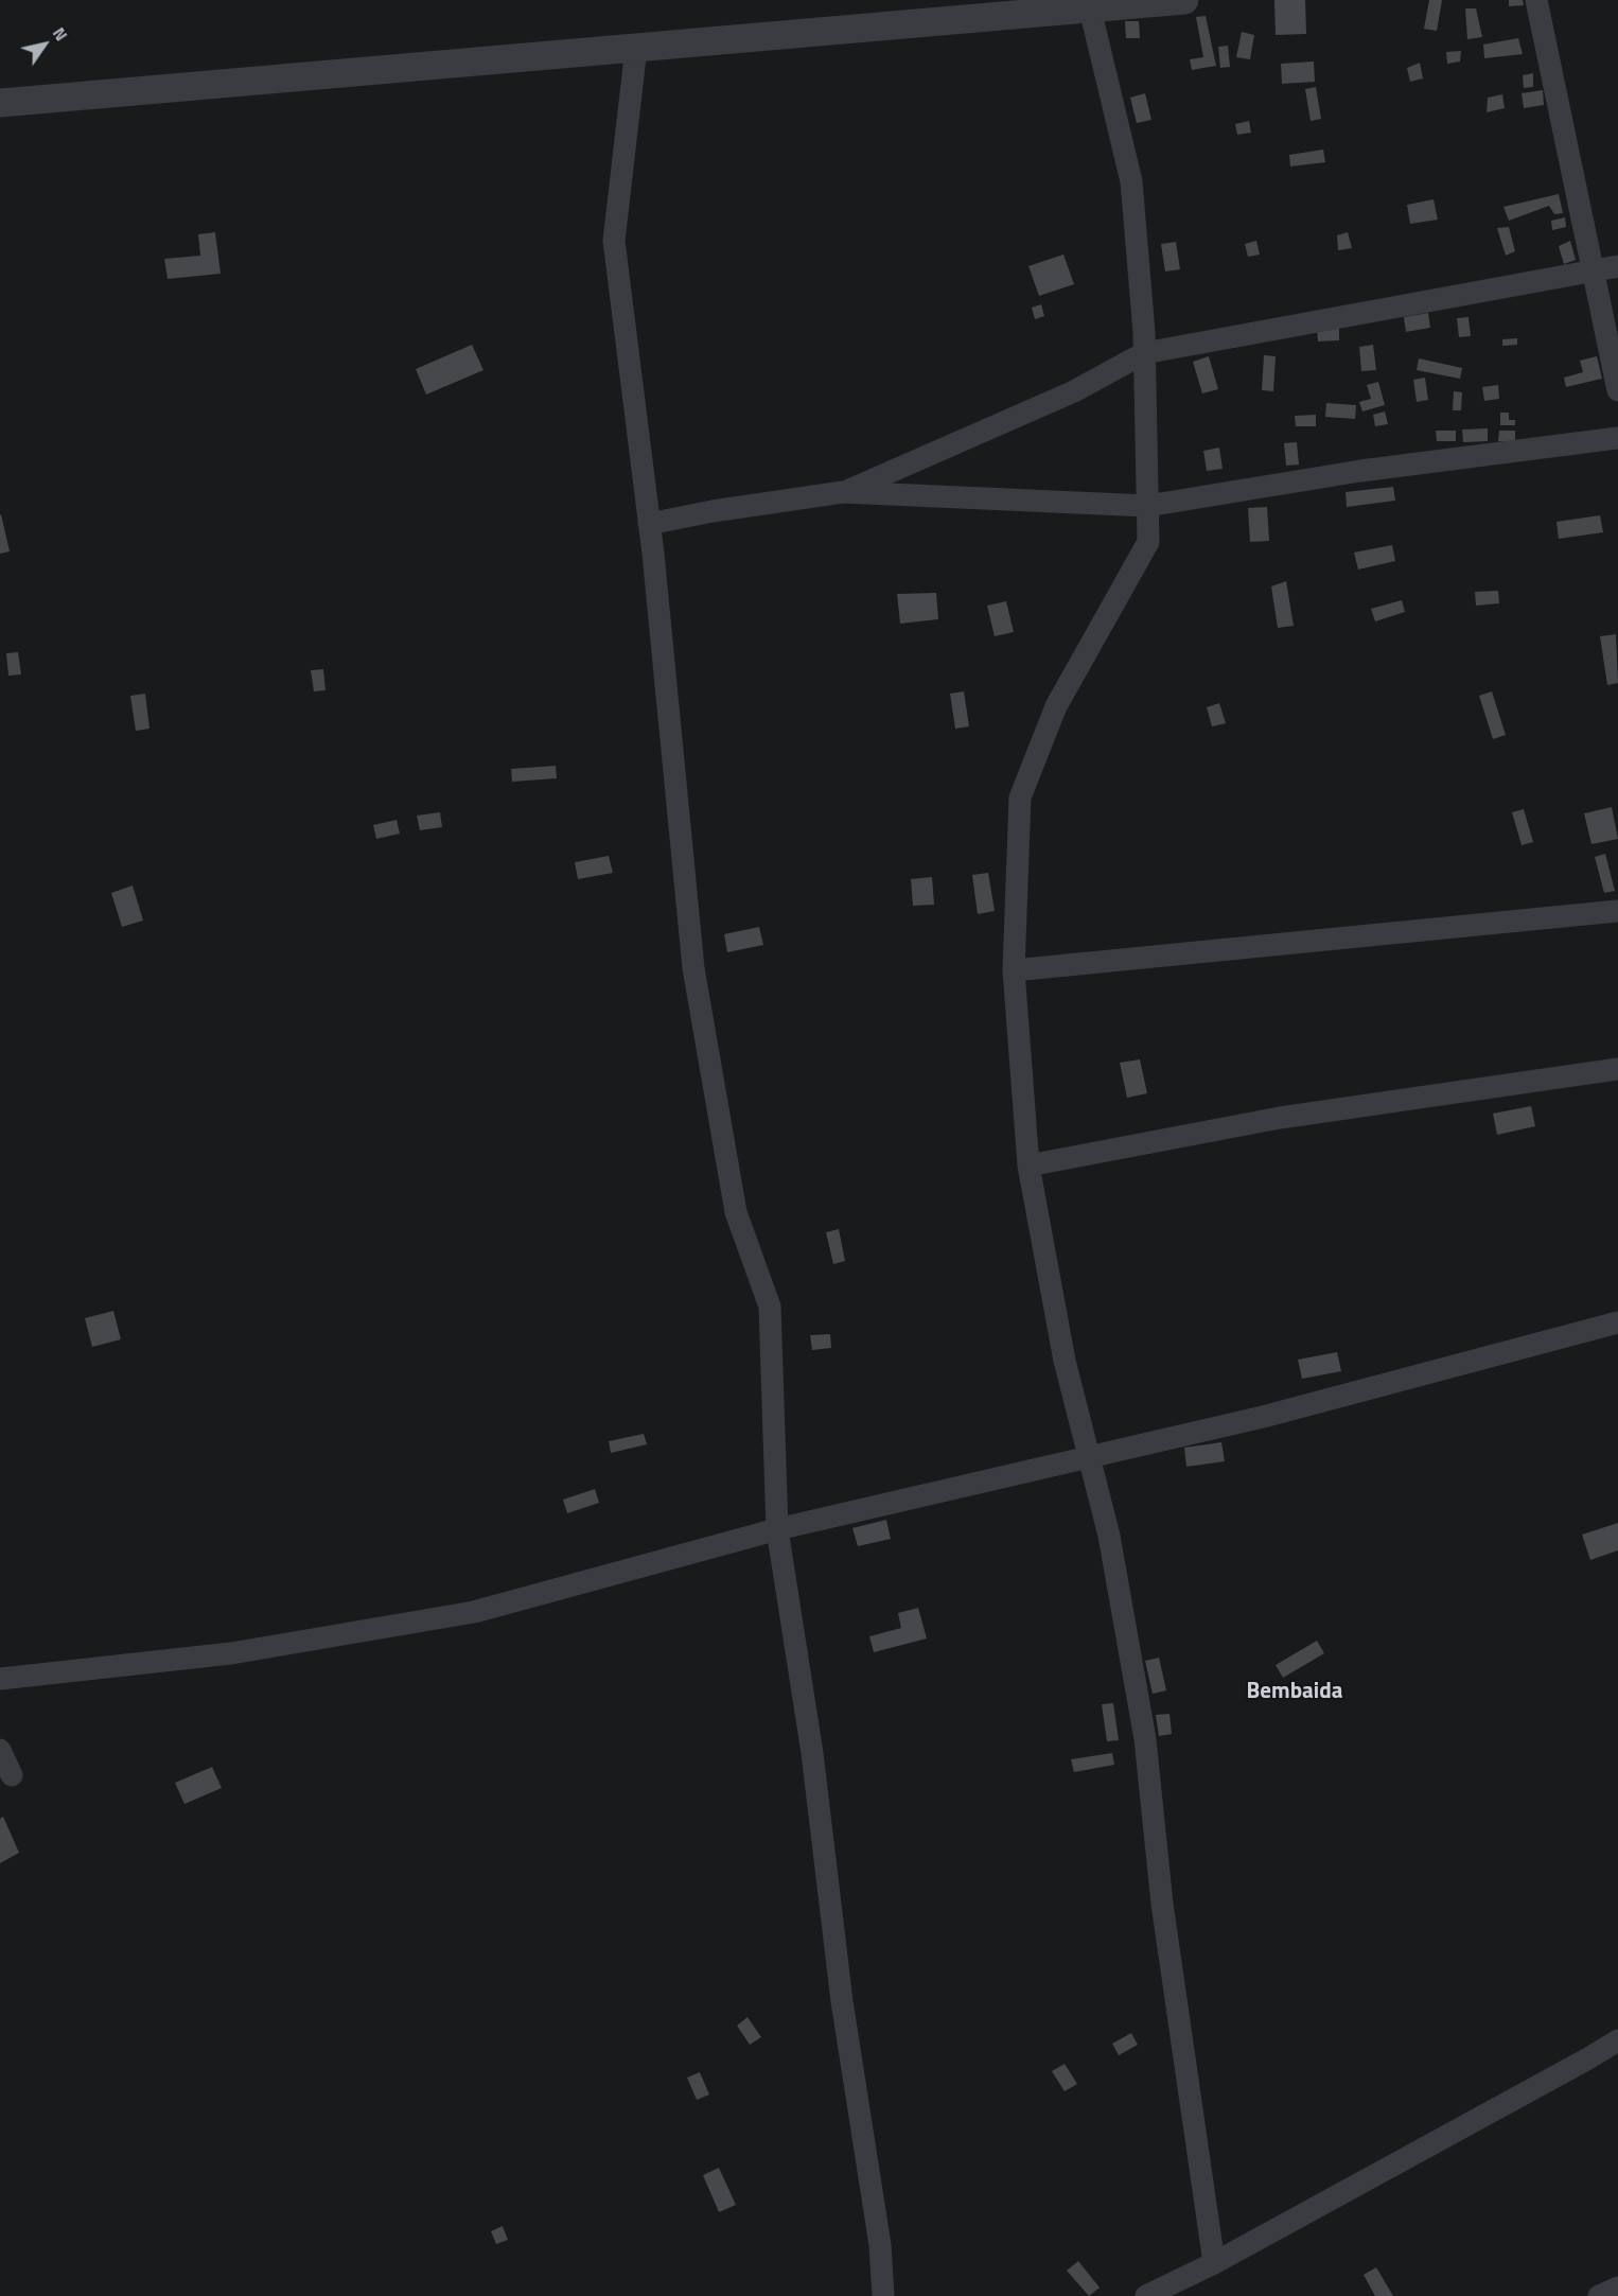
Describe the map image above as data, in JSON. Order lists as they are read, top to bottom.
{
  "districts": ["Bembaida"],
  "north": "top right"
}
